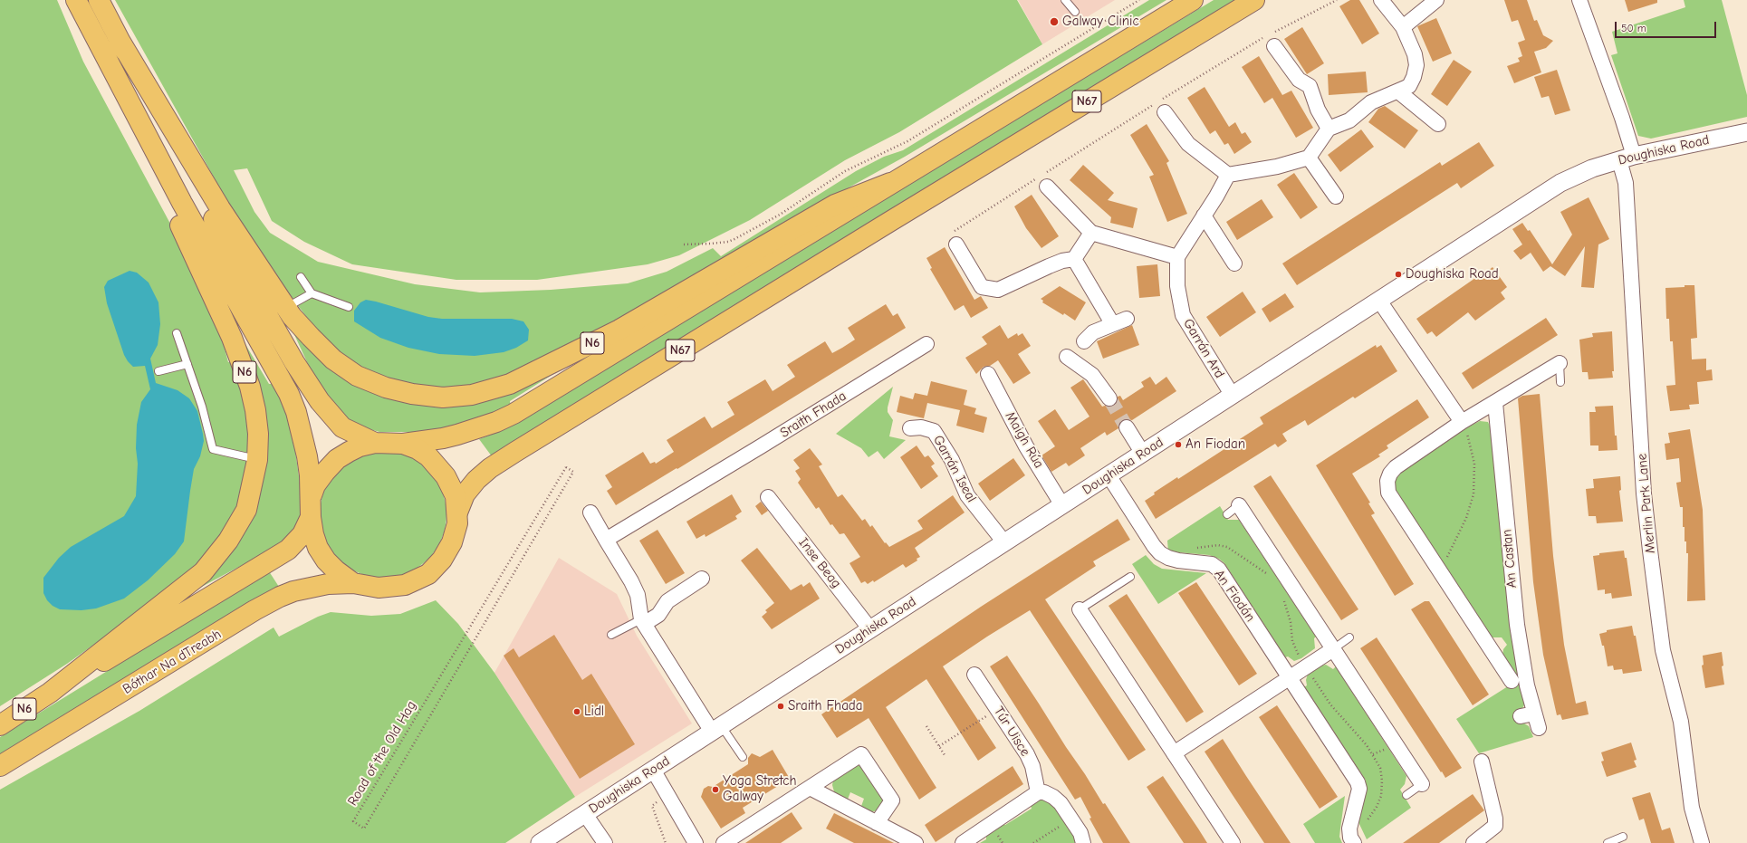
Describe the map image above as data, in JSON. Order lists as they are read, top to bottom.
{
  "streets": {
    "main road": ["N67", "N6", "Bóthar Na dTreabh"],
    "street": [
      "Doughiska Road",
      "Garrán Ard",
      "Sraith Fhada",
      "Maigh Rúa",
      "Garrán Iseal",
      "Merlin Park Lane",
      "An Castan",
      "Inse Beag",
      "An Fiodán",
      "Túr Uisce"
    ],
    "path": ["Road of the Old Hag"]
  },
  "crossings": [
    ["N67", "N6"],
    ["Doughiska Road", "Garrán Ard"],
    ["Doughiska Road", "Maigh Rúa"],
    ["Doughiska Road", "Garrán Iseal"],
    ["Doughiska Road", "Merlin Park Lane"],
    ["Doughiska Road", "Inse Beag"],
    ["Doughiska Road", "An Fiodán"],
    ["N6", "Bóthar Na dTreabh"]
  ],
  "places": [
    "Galway Clinic",
    "Doughiska Road",
    "An Fiodan",
    "Sraith Fhada",
    "Lidl",
    "Yoga Stretch Galway"
  ],
  "scale_bar": "50 m"
}
